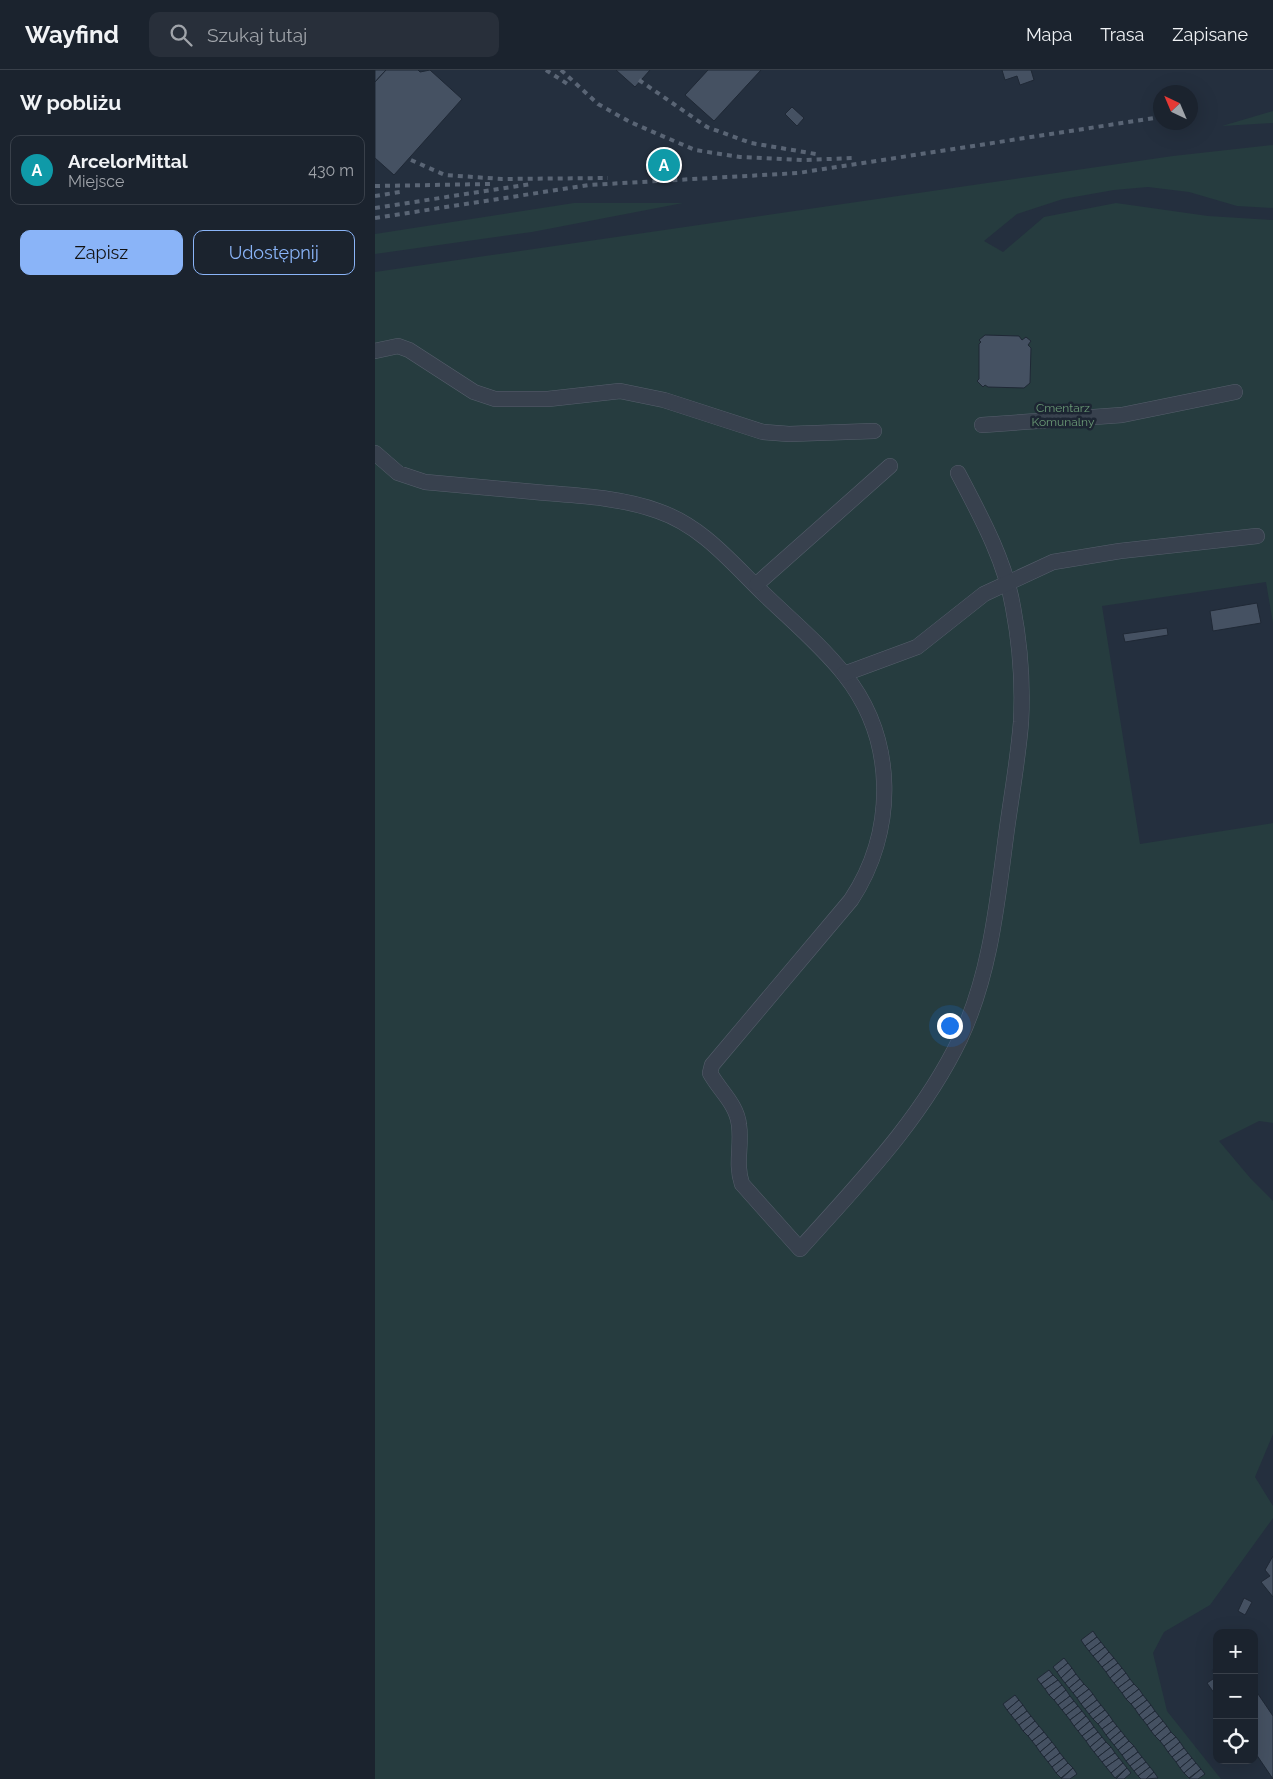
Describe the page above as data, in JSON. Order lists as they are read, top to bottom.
{
  "parks": ["Cmentarz Komunalny"],
  "north": "top left",
  "page": {
    "header": "Wayfind",
    "search": "Szukaj tutaj",
    "nav": ["Mapa", "Trasa", "Zapisane"],
    "heading": "W pobliżu",
    "list": [
      {
        "mark": "A",
        "name": "ArcelorMittal",
        "note": "Miejsce",
        "value": "430 m"
      }
    ],
    "pins": "A",
    "buttons": ["Zapisz", "Udostępnij"],
    "map_buttons": ["+", "−"]
  }
}
